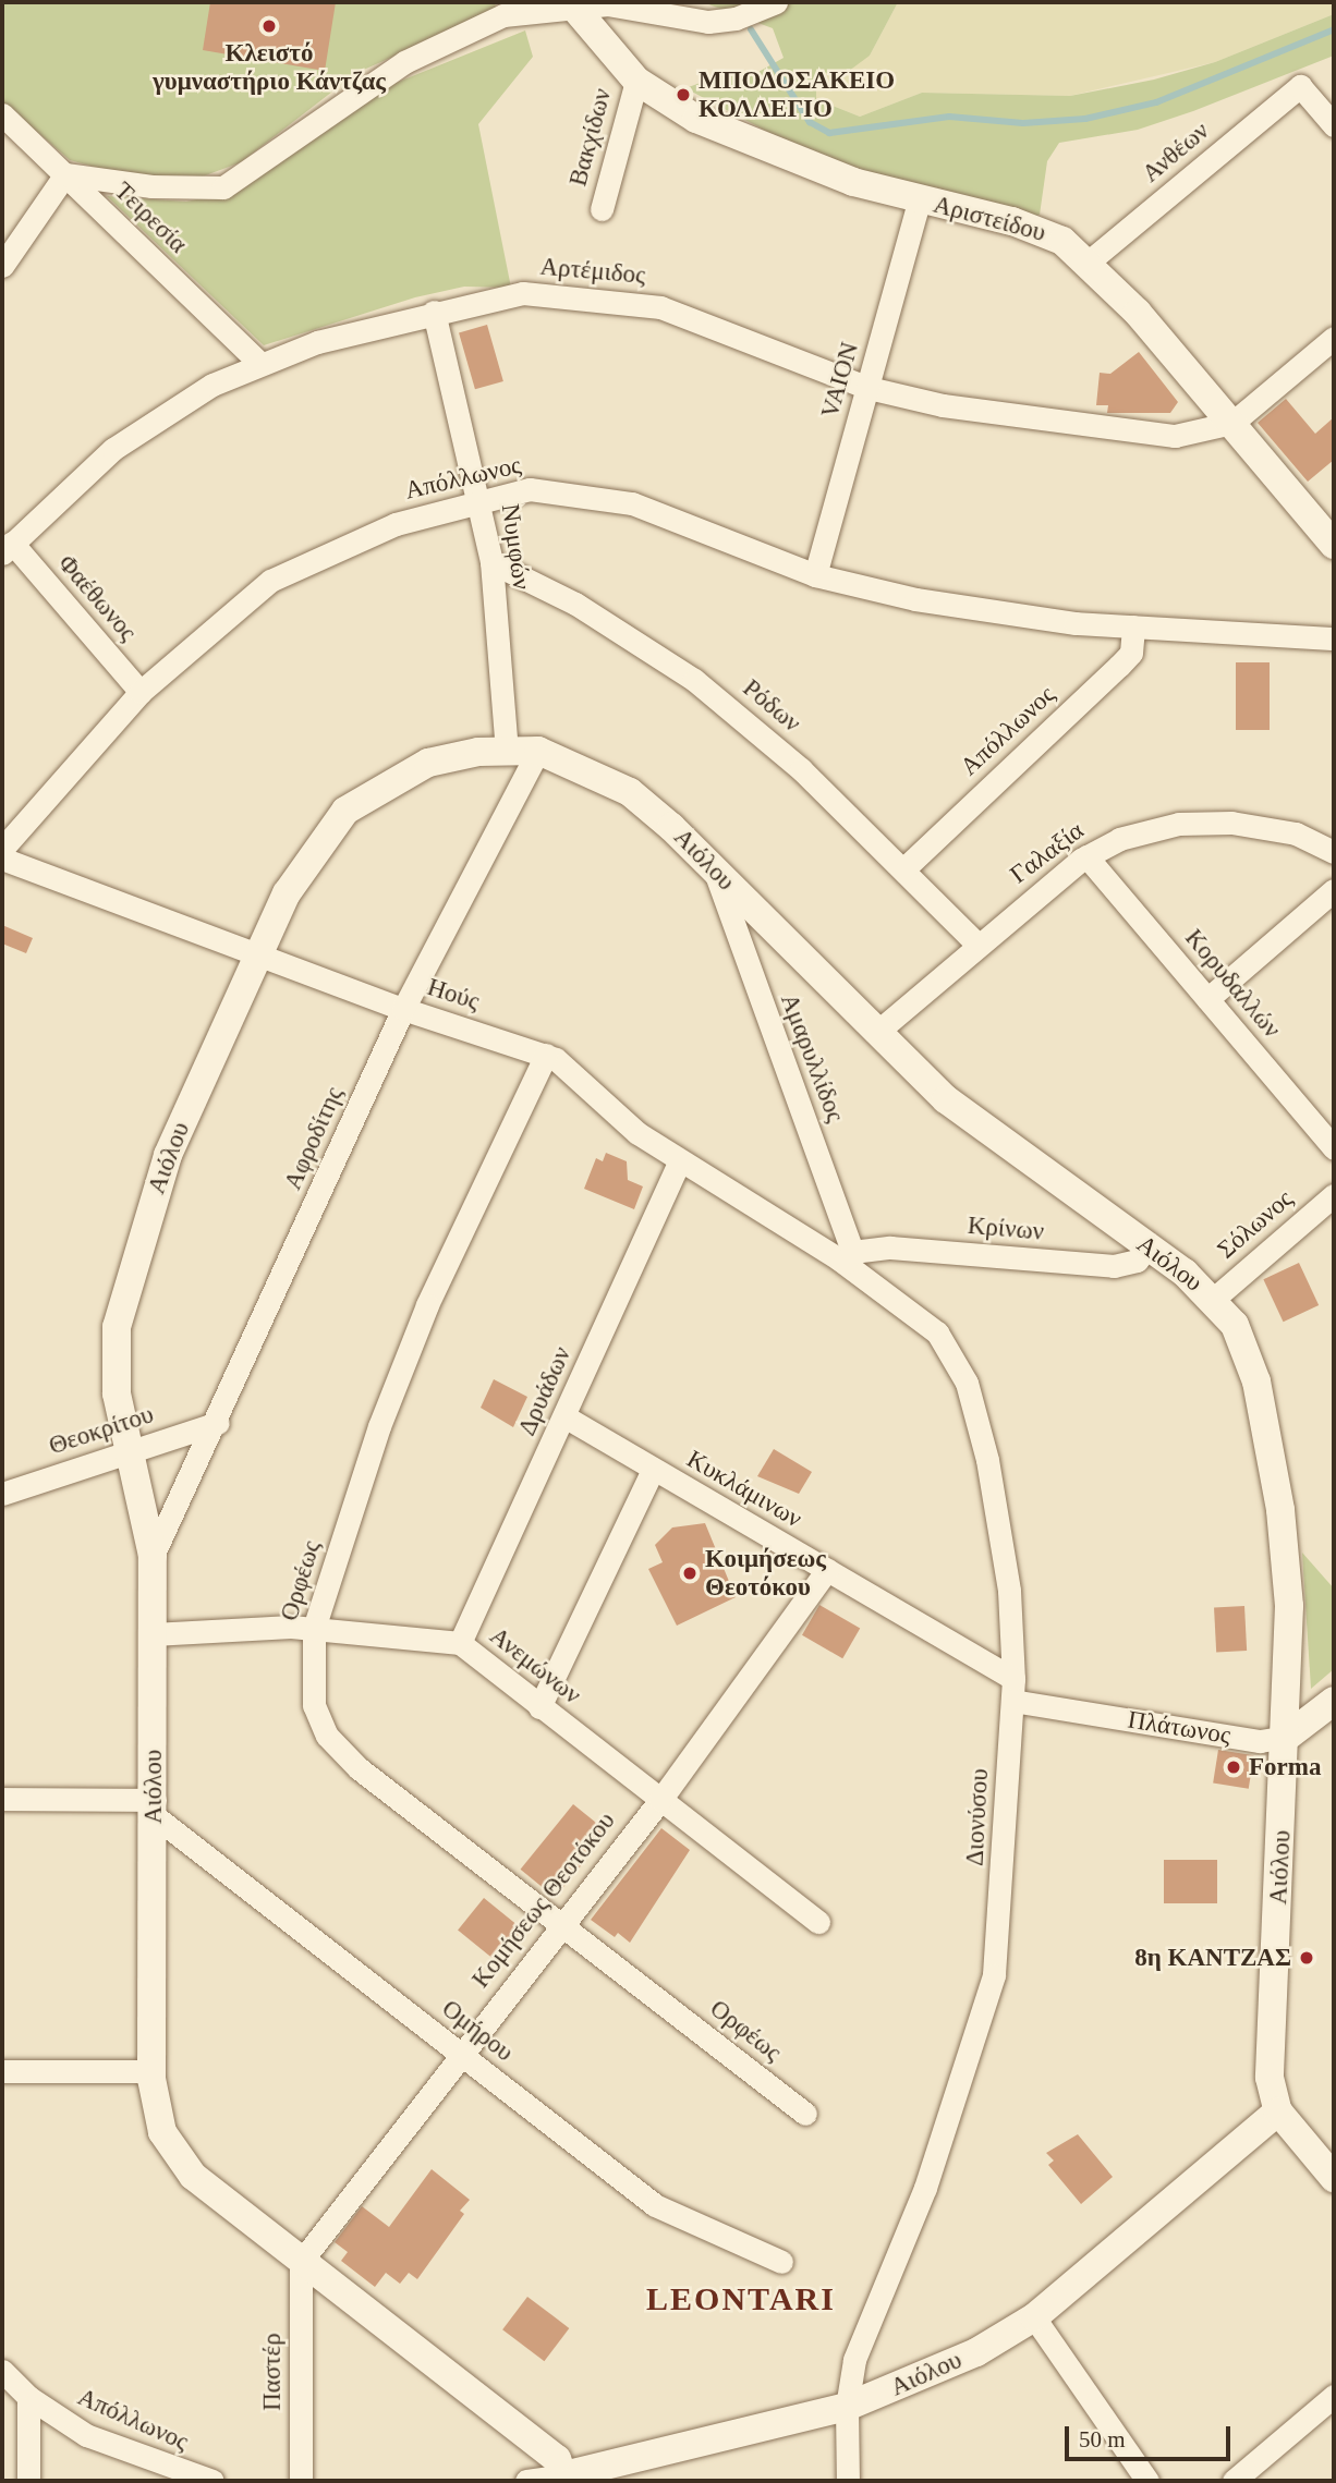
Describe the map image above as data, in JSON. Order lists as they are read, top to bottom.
{
  "streets": {
    "street": [
      "Βακχίδων",
      "Ανθέων",
      "Tειρεσία",
      "Αριστείδου",
      "Αρτέμιδος",
      "VAION",
      "Απόλλωνος",
      "Νυμφών",
      "Φαέθωνος",
      "Ρόδων",
      "Γαλαξία",
      "Αιόλου",
      "Κορυδαλλών",
      "Ηούς",
      "Αμαρυλλίδος",
      "Αφροδίτης",
      "Σόλωνος",
      "Κρίνων",
      "Δρυάδων",
      "Θεοκρίτου",
      "Κυκλάμινων",
      "Ορφέως",
      "Ανεμώνων",
      "Πλάτωνος",
      "Διονύσου",
      "Κομήσεως Θεοτόκου",
      "Ομήρου",
      "Παστέρ"
    ]
  },
  "crossings": [
    ["Βακχίδων", "Αριστείδου"],
    ["Ανθέων", "Αριστείδου"],
    ["Tειρεσία", "Αρτέμιδος"],
    ["Αριστείδου", "Αρτέμιδος"],
    ["Αριστείδου", "VAION"],
    ["Αρτέμιδος", "VAION"],
    ["Αρτέμιδος", "Νυμφών"],
    ["Αρτέμιδος", "Φαέθωνος"],
    ["VAION", "Απόλλωνος"],
    ["Απόλλωνος", "Νυμφών"],
    ["Απόλλωνος", "Φαέθωνος"],
    ["Απόλλωνος", "Ρόδων"],
    ["Νυμφών", "Ρόδων"],
    ["Νυμφών", "Αιόλου"],
    ["Ρόδων", "Γαλαξία"],
    ["Γαλαξία", "Αιόλου"],
    ["Γαλαξία", "Κορυδαλλών"],
    ["Αιόλου", "Ηούς"],
    ["Αιόλου", "Αμαρυλλίδος"],
    ["Αιόλου", "Αφροδίτης"],
    ["Αιόλου", "Σόλωνος"],
    ["Αιόλου", "Κρίνων"],
    ["Αιόλου", "Θεοκρίτου"],
    ["Αιόλου", "Ανεμώνων"],
    ["Αιόλου", "Πλάτωνος"],
    ["Αιόλου", "Διονύσου"],
    ["Αιόλου", "Κομήσεως Θεοτόκου"],
    ["Αιόλου", "Ομήρου"],
    ["Αιόλου", "Παστέρ"],
    ["Ηούς", "Αμαρυλλίδος"],
    ["Ηούς", "Αφροδίτης"],
    ["Ηούς", "Κρίνων"],
    ["Ηούς", "Δρυάδων"],
    ["Ηούς", "Ορφέως"],
    ["Ηούς", "Διονύσου"],
    ["Αμαρυλλίδος", "Κρίνων"],
    ["Αμαρυλλίδος", "Διονύσου"],
    ["Αφροδίτης", "Θεοκρίτου"],
    ["Κρίνων", "Διονύσου"],
    ["Δρυάδων", "Κυκλάμινων"],
    ["Δρυάδων", "Ανεμώνων"],
    ["Κυκλάμινων", "Πλάτωνος"],
    ["Κυκλάμινων", "Διονύσου"],
    ["Κυκλάμινων", "Κομήσεως Θεοτόκου"],
    ["Ορφέως", "Ανεμώνων"],
    ["Ορφέως", "Κομήσεως Θεοτόκου"],
    ["Ανεμώνων", "Κομήσεως Θεοτόκου"],
    ["Πλάτωνος", "Διονύσου"],
    ["Κομήσεως Θεοτόκου", "Ομήρου"],
    ["Κομήσεως Θεοτόκου", "Παστέρ"]
  ],
  "districts": ["LEONTARI"],
  "places": [
    "Κλειστό γυμναστήριο Κάντζας",
    "ΜΠΟΔΟΣΑΚΕΙΟ ΚΟΛΛΕΓΙΟ",
    "Κοιμήσεως Θεοτόκου",
    "Forma",
    "8η ΚΑΝΤΖΑΣ"
  ],
  "scale_bar": "50 m"
}
